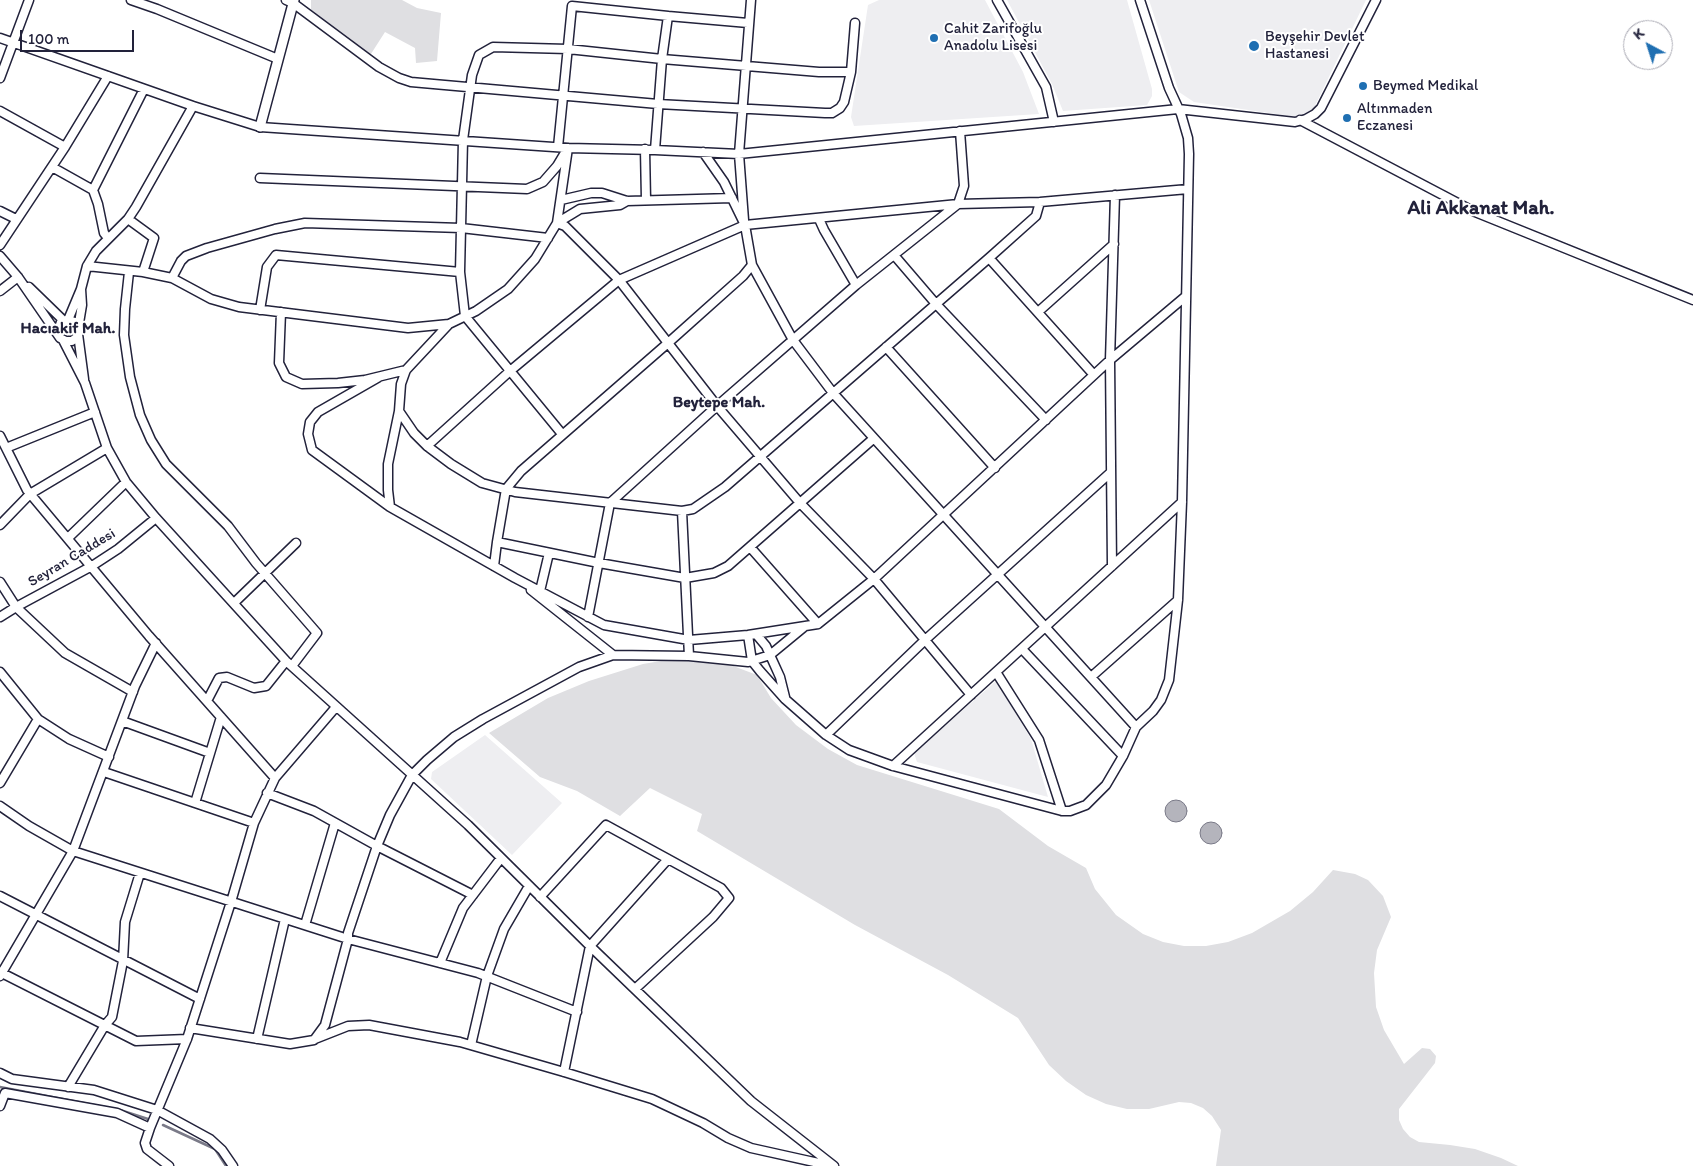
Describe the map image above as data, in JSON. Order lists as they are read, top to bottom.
{
  "streets": {
    "street": ["Seyran Caddesi"]
  },
  "districts": ["Ali Akkanat Mah.", "Hacıakif Mah.", "Beytepe Mah."],
  "places": [
    "Cahit Zarifoğlu Anadolu Lisesi",
    "Beyşehir Devlet Hastanesi",
    "Beymed Medikal",
    "Altınmaden Eczanesi"
  ],
  "scale_bar": "100 m",
  "north": "top left"
}
